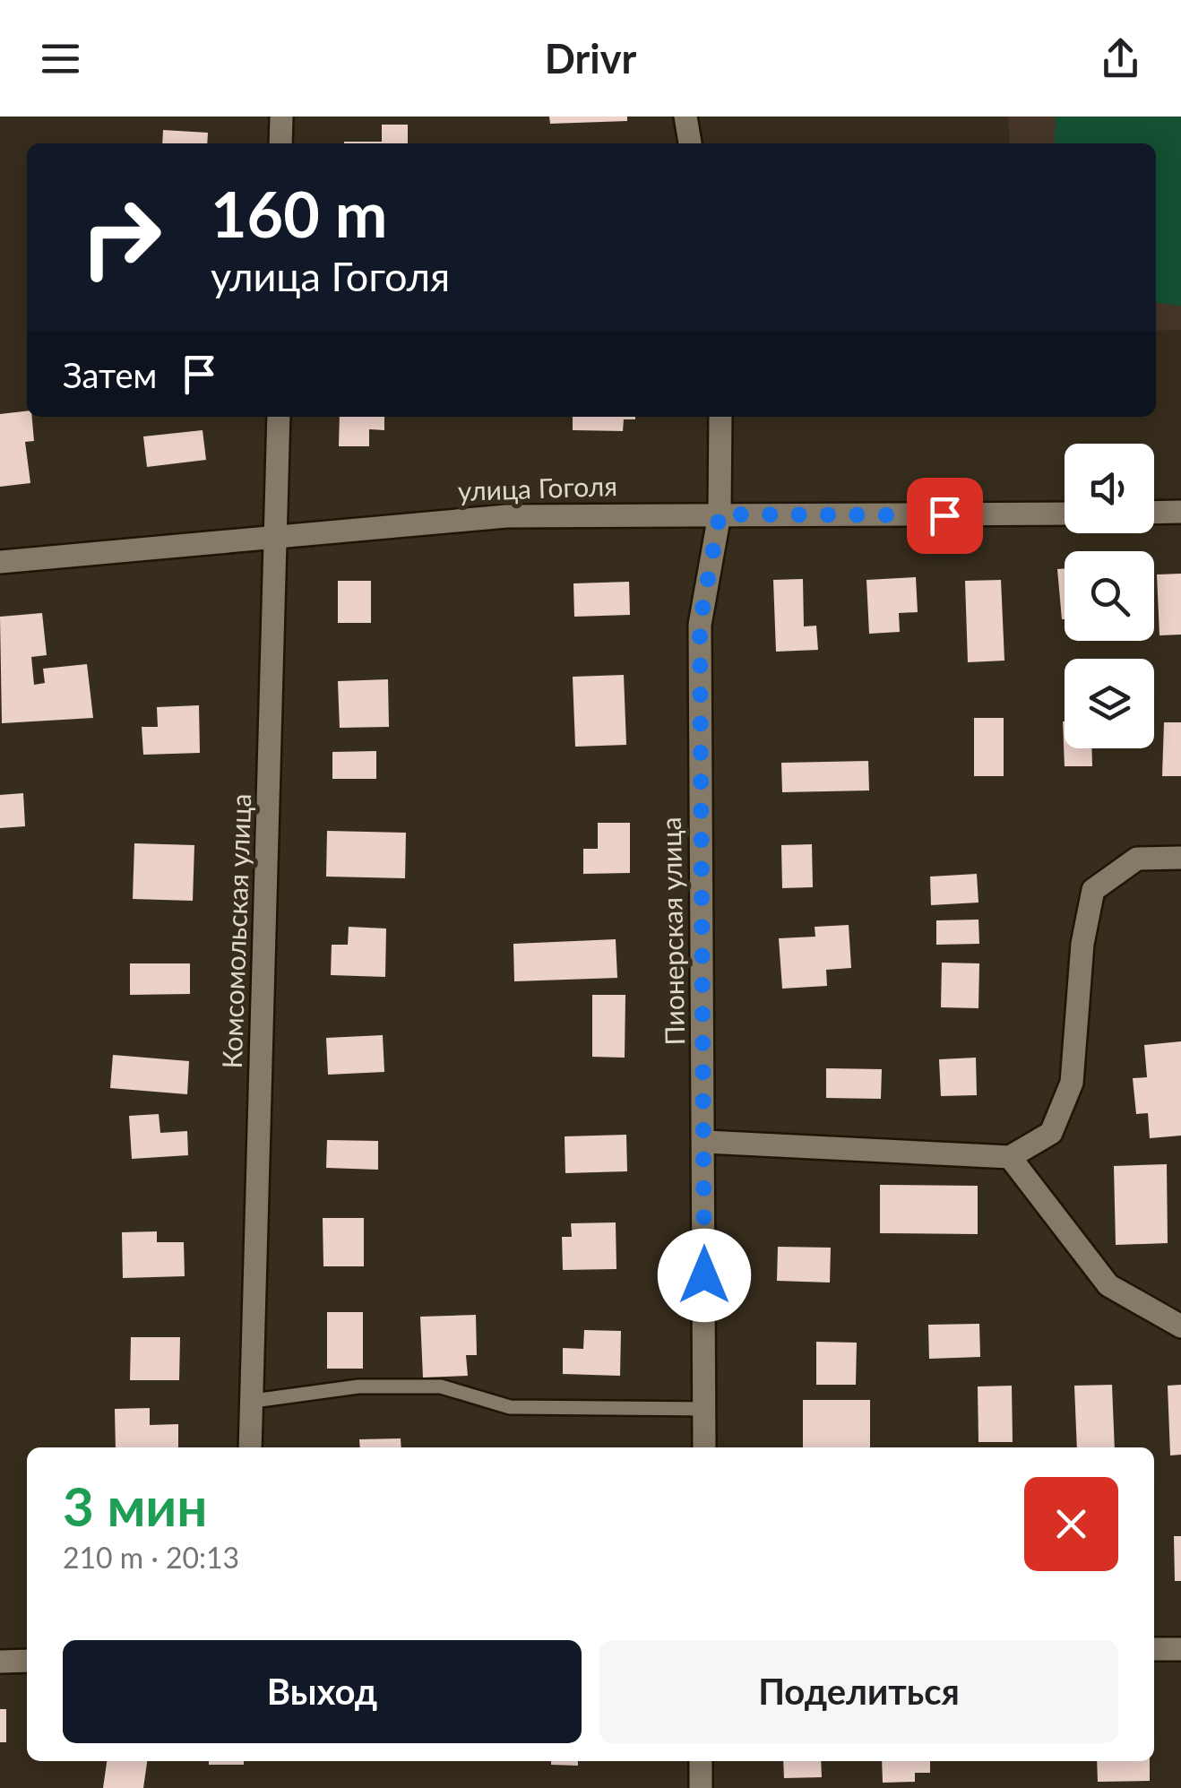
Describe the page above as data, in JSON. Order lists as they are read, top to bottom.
{
  "streets": {
    "street": ["улица Гоголя", "Комсомольская улица", "Пионерская улица"]
  },
  "crossings": [
    ["улица Гоголя", "Комсомольская улица"],
    ["улица Гоголя", "Пионерская улица"]
  ],
  "page": {
    "header": "Drivr",
    "turn": ["160 m", "улица Гоголя"],
    "then": "Затем",
    "heading": ["3 мин", "210 m · 20:13"],
    "buttons": ["Выход", "Поделиться"]
  }
}
